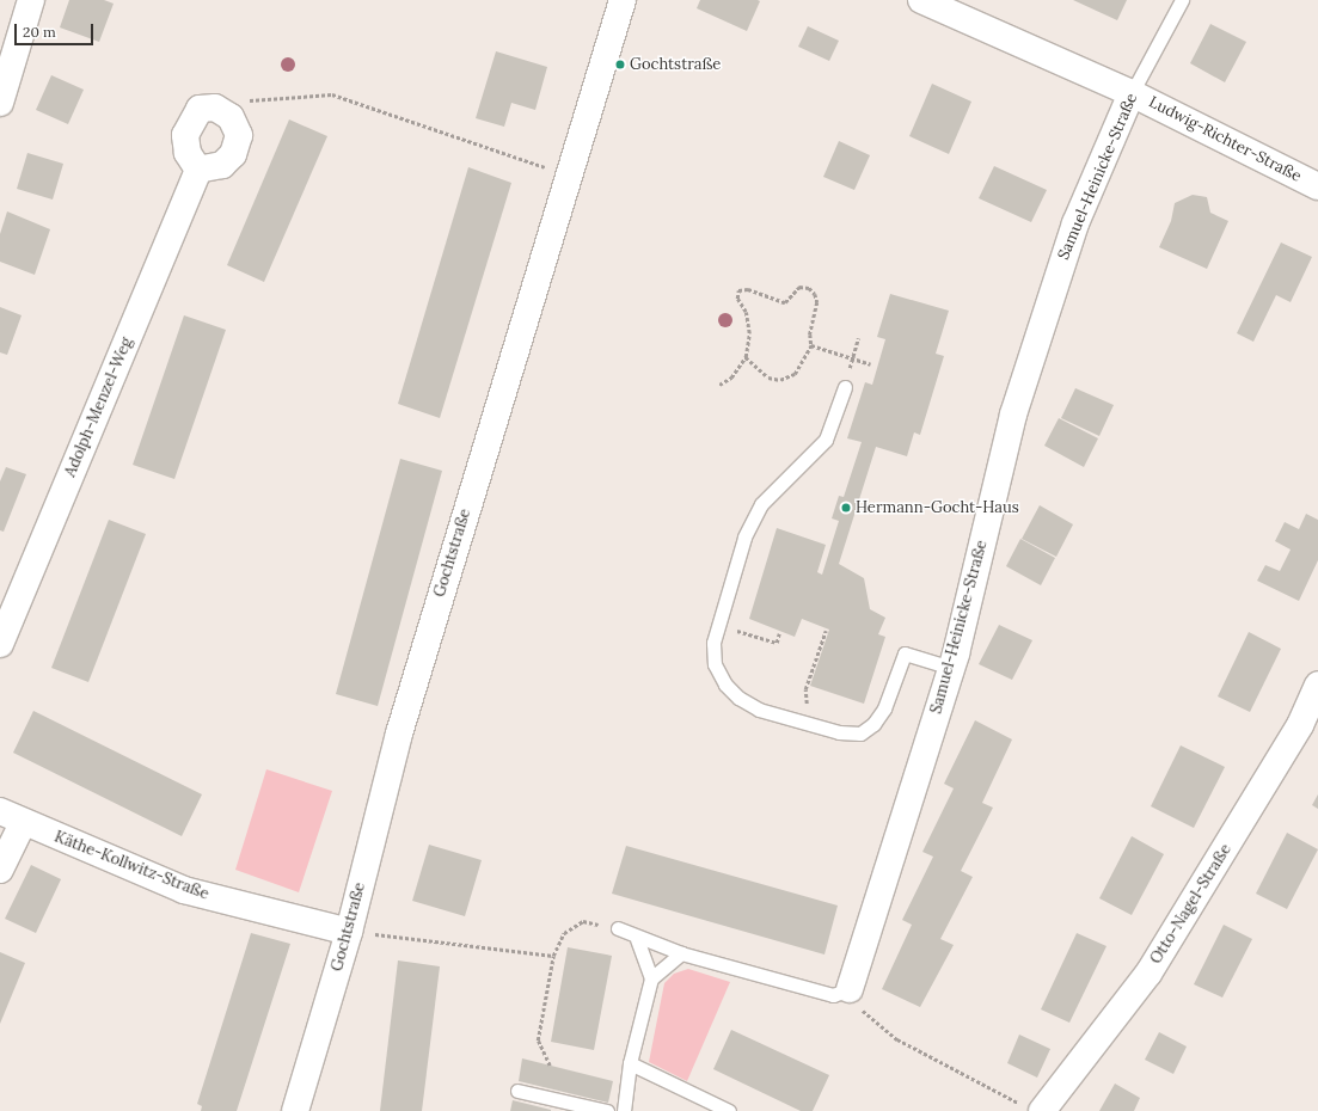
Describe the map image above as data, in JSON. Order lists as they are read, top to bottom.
{
  "streets": {
    "street": [
      "Ludwig-Richter-Straße",
      "Samuel-Heinicke-Straße",
      "Adolph-Menzel-Weg",
      "Gochtstraße",
      "Käthe-Kollwitz-Straße",
      "Otto-Nagel-Straße"
    ]
  },
  "crossings": [
    ["Ludwig-Richter-Straße", "Samuel-Heinicke-Straße"],
    ["Gochtstraße", "Käthe-Kollwitz-Straße"]
  ],
  "places": ["Gochtstraße", "Hermann-Gocht-Haus"],
  "scale_bar": "20 m"
}
